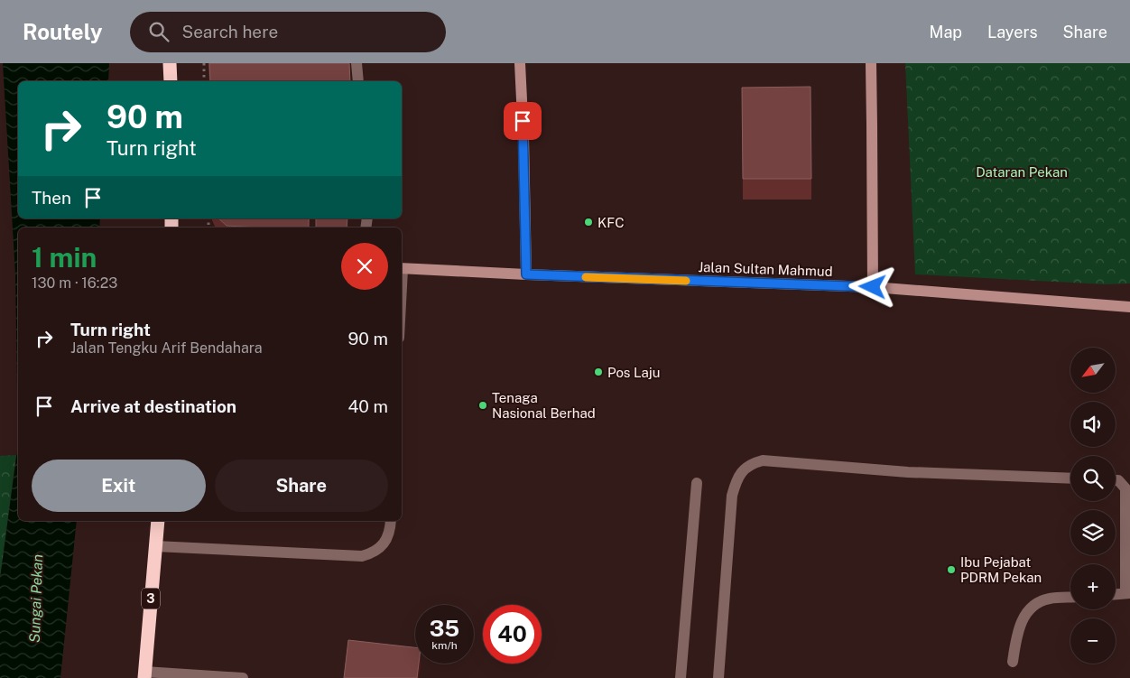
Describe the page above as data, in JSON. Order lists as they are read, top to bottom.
{
  "streets": {
    "highway": ["3"],
    "street": ["Jalan Sultan Mahmud"]
  },
  "water": ["Sungai Pekan"],
  "parks": ["Dataran Pekan"],
  "places": [
    "KFC",
    "Pos Laju",
    "Tenaga Nasional Berhad",
    "Ibu Pejabat PDRM Pekan"
  ],
  "north": "bottom left",
  "page": {
    "header": "Routely",
    "search": "Search here",
    "nav": ["Map", "Layers", "Share"],
    "turn": ["90 m", "Turn right"],
    "then": "Then",
    "heading": ["1 min", "130 m · 16:23"],
    "list": [
      {
        "name": "Turn right",
        "note": "Jalan Tengku Arif Bendahara",
        "value": "90 m"
      },
      {
        "name": "Arrive at destination",
        "value": "40 m"
      }
    ],
    "map_buttons": ["+", "−"],
    "buttons": ["Exit", "Share"],
    "speed": "35 km/h",
    "limit": "40"
  }
}
